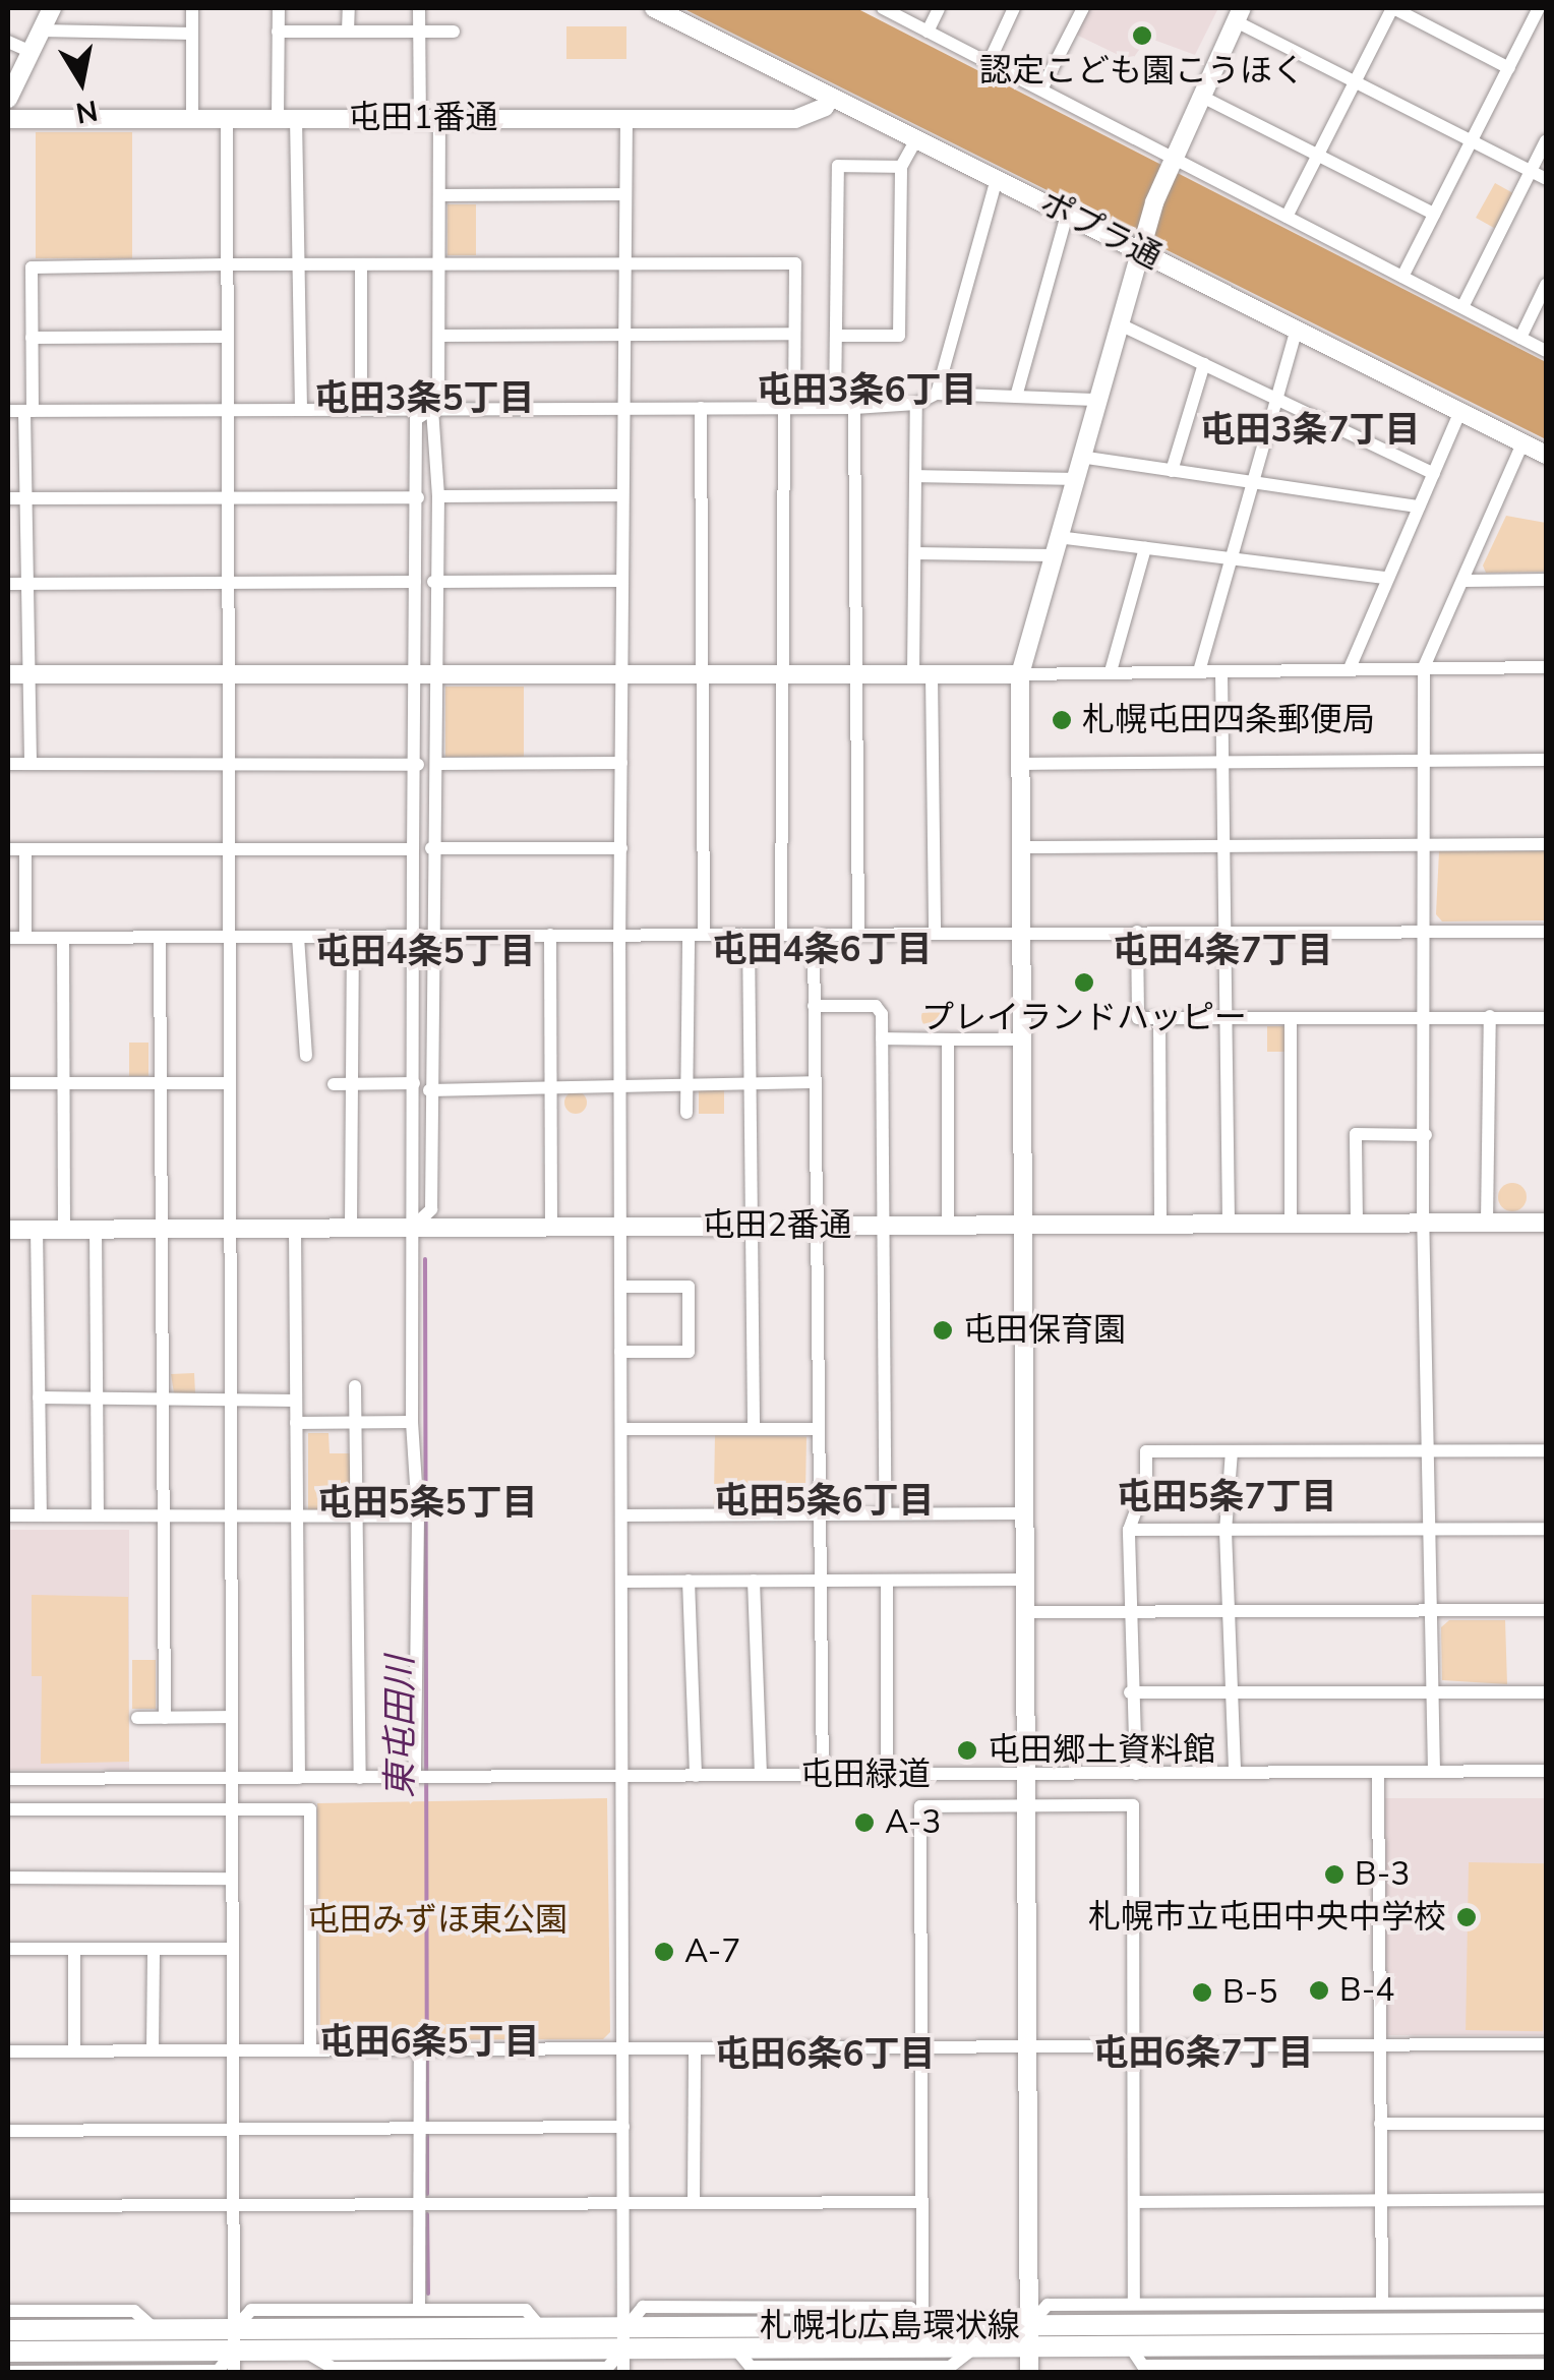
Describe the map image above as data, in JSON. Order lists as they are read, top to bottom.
{
  "streets": {
    "main road": ["札幌北広島環状線"],
    "street": [
      "屯田1番通",
      "ポプラ通",
      "屯田2番通",
      "屯田緑道"
    ]
  },
  "crossings": [
    ["屯田1番通", "ポプラ通"]
  ],
  "districts": [
    "屯田3条6丁目",
    "屯田3条5丁目",
    "屯田3条7丁目",
    "屯田4条6丁目",
    "屯田4条7丁目",
    "屯田4条5丁目",
    "屯田5条7丁目",
    "屯田5条6丁目",
    "屯田5条5丁目",
    "屯田6条5丁目",
    "屯田6条7丁目",
    "屯田6条6丁目"
  ],
  "water": ["東屯田川"],
  "parks": ["屯田みずほ東公園"],
  "places": [
    "認定こども園こうほく",
    "札幌屯田四条郵便局",
    "プレイランドハッピー",
    "屯田保育園",
    "屯田郷土資料館",
    "A-3",
    "B-3",
    "札幌市立屯田中央中学校",
    "A-7",
    "B-4",
    "B-5"
  ],
  "north": "bottom"
}
